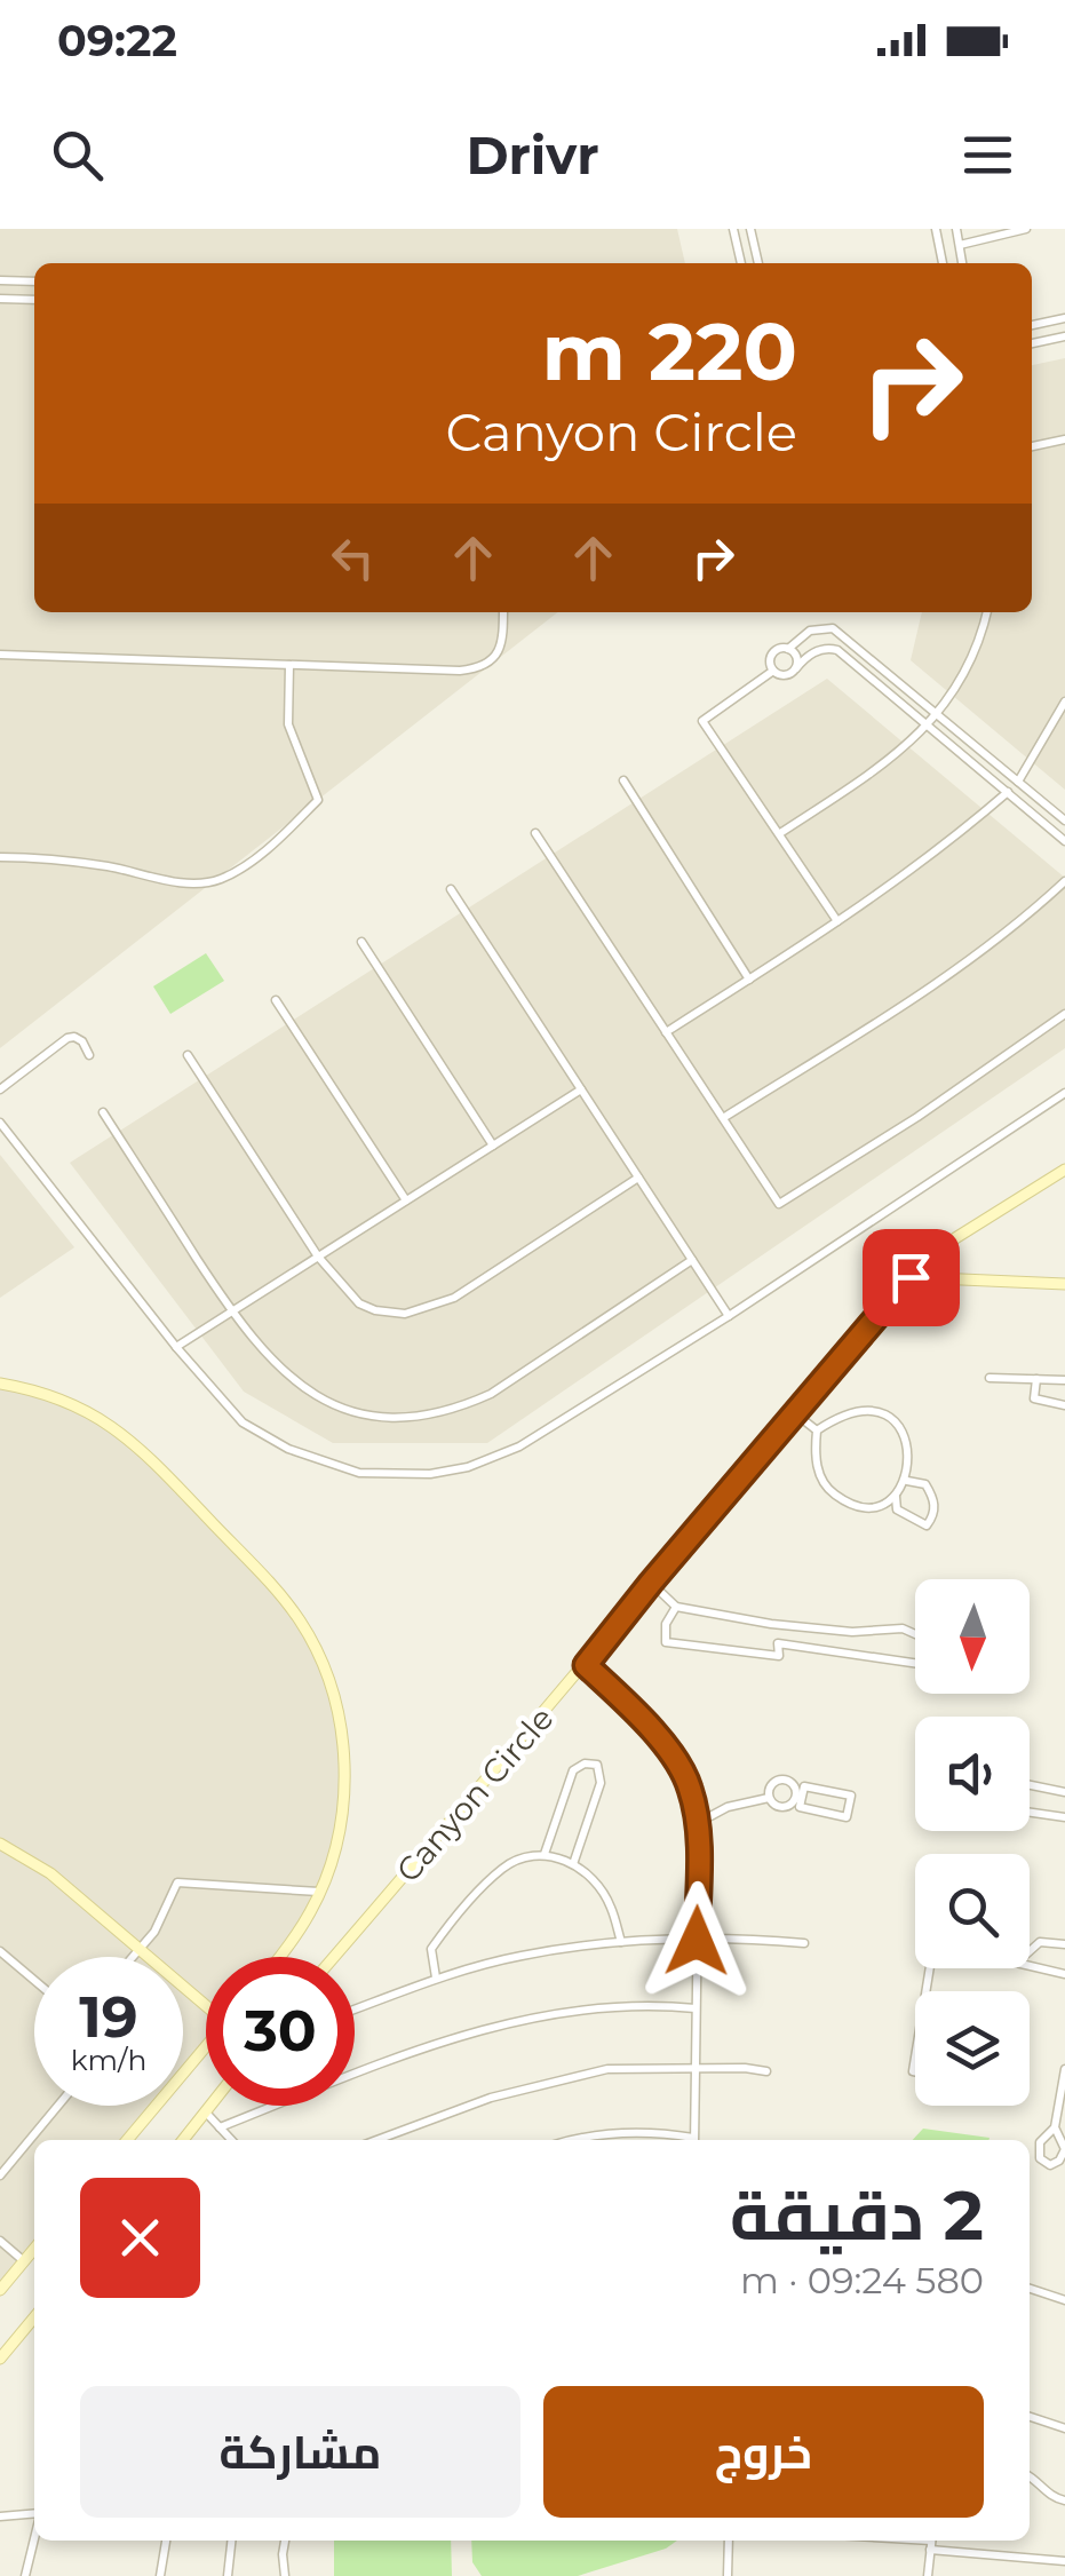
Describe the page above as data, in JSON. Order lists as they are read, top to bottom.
{
  "streets": {
    "main road": ["Canyon Circle"]
  },
  "north": "bottom",
  "page": {
    "status": "09:22",
    "header": "Drivr",
    "turn": ["220 m", "Canyon Circle"],
    "speed": "19 km/h",
    "limit": "30",
    "heading": ["2 دقيقة", "580 m · 09:24"],
    "buttons": ["خروج", "مشاركة"]
  }
}
